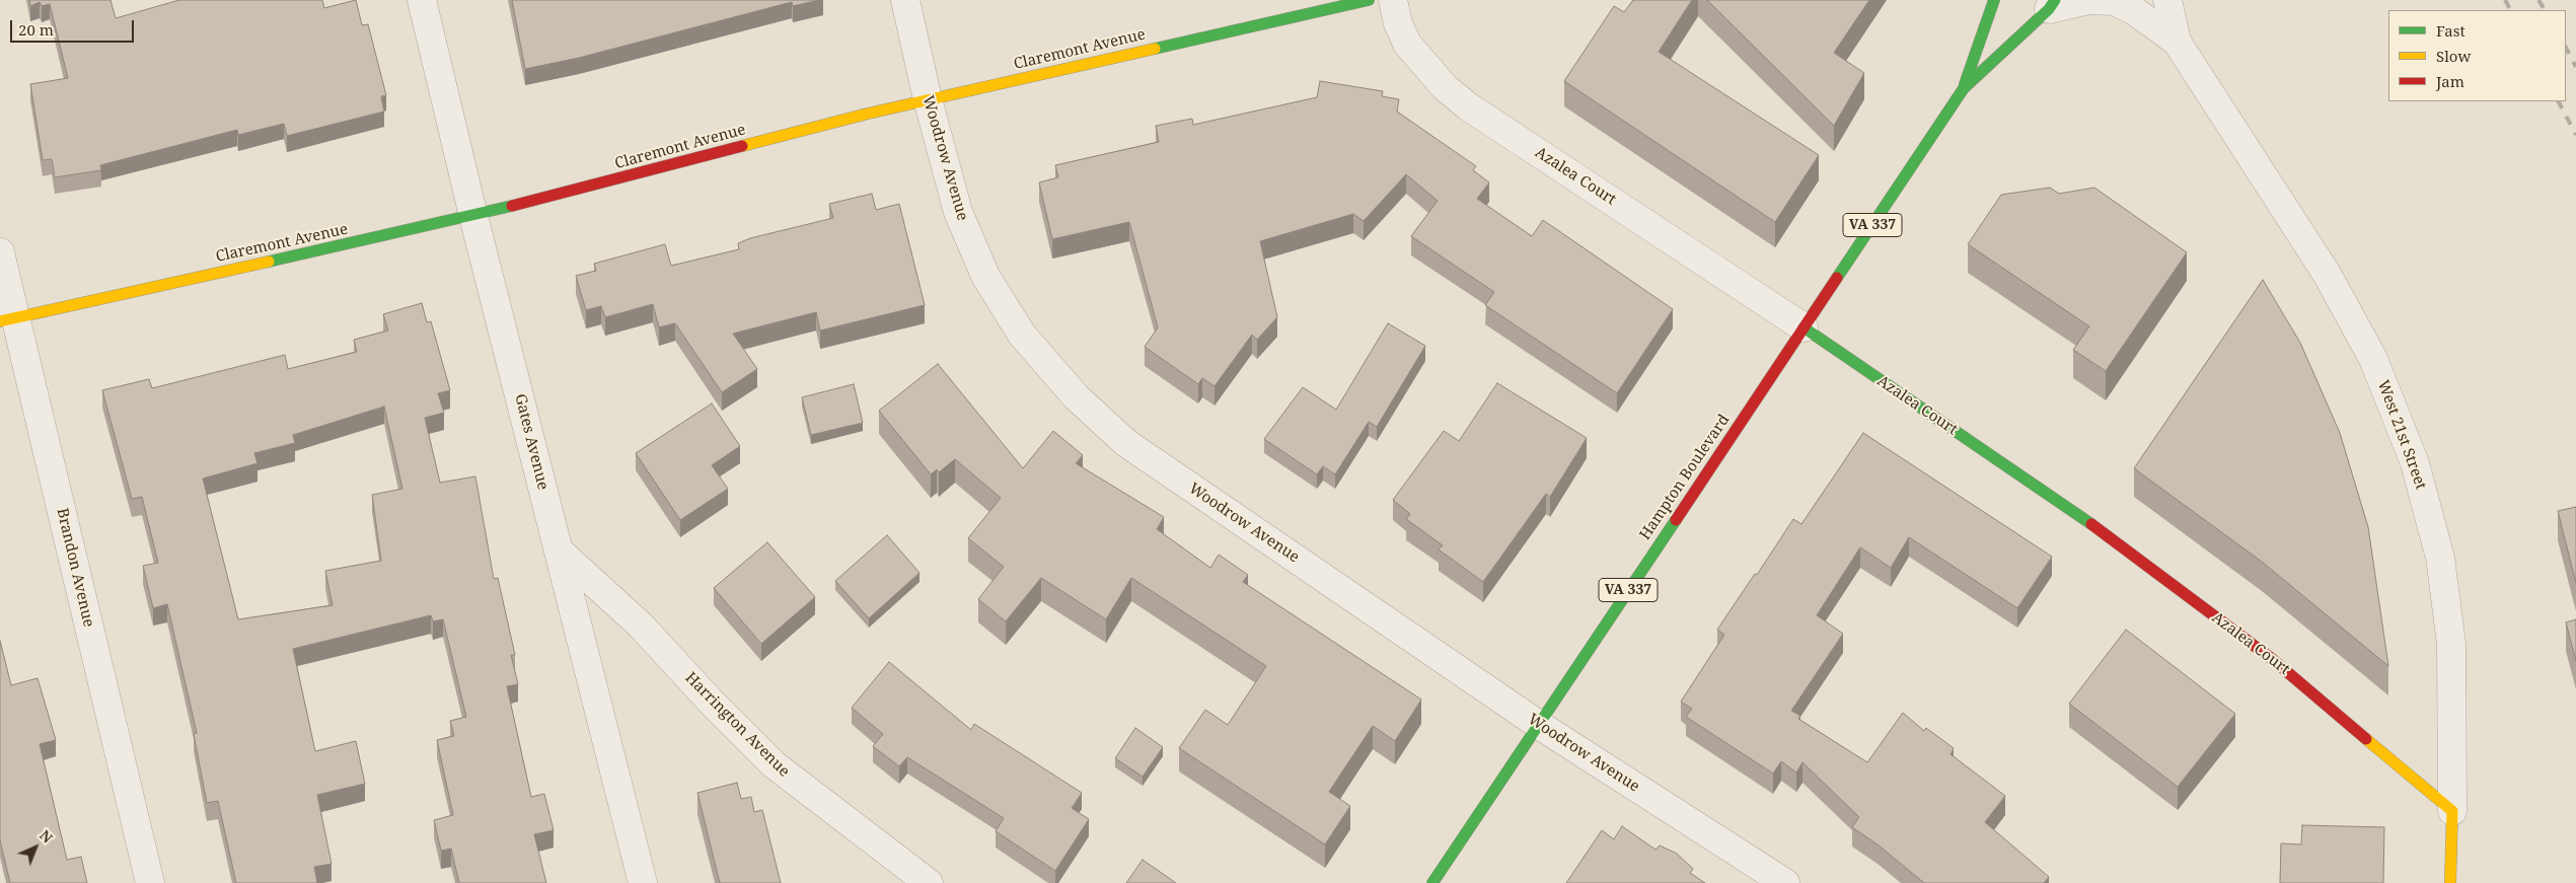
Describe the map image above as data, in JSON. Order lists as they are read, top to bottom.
{
  "streets": {
    "street": [
      "Claremont Avenue",
      "Woodrow Avenue",
      "Azalea Court",
      "VA 337",
      "West 21st Street",
      "Gates Avenue",
      "Hampton Boulevard",
      "Brandon Avenue",
      "Harrington Avenue"
    ]
  },
  "crossings": [
    ["Claremont Avenue", "Woodrow Avenue"],
    ["Claremont Avenue", "Gates Avenue"],
    ["Claremont Avenue", "Brandon Avenue"],
    ["Woodrow Avenue", "Hampton Boulevard"],
    ["Azalea Court", "West 21st Street"],
    ["Azalea Court", "Hampton Boulevard"],
    ["West 21st Street", "Hampton Boulevard"],
    ["Gates Avenue", "Harrington Avenue"]
  ],
  "legend": ["Fast", "Slow", "Jam"],
  "scale_bar": "20 m",
  "north": "top right"
}
